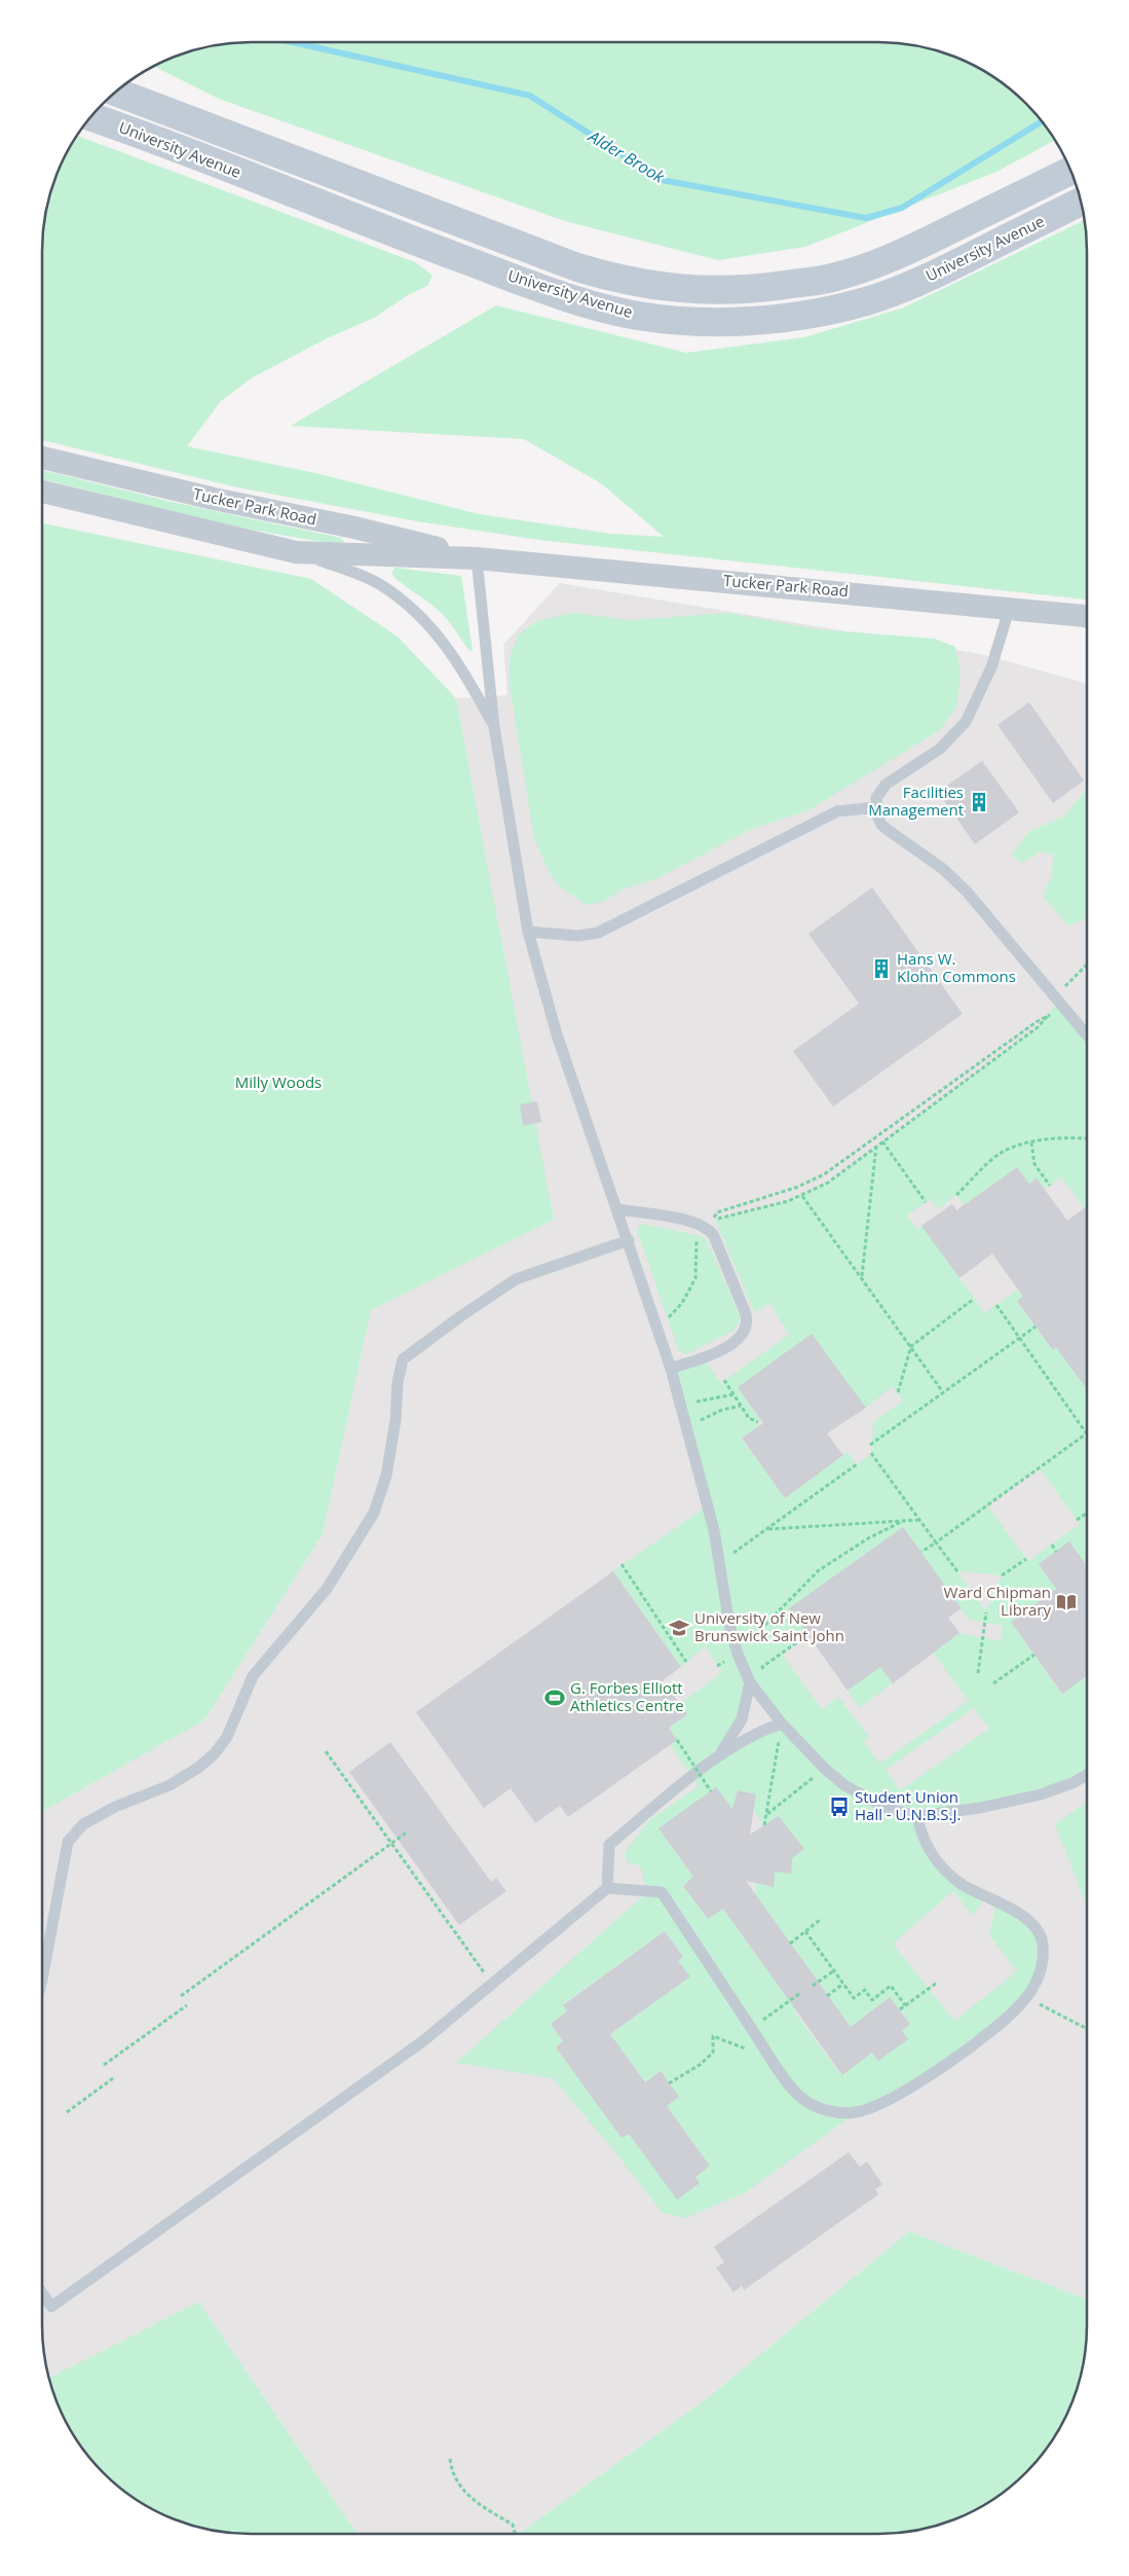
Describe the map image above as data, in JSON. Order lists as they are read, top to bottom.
{
  "streets": {
    "main road": ["University Avenue"],
    "street": ["Tucker Park Road"]
  },
  "water": ["Alder Brook"],
  "parks": ["Milly Woods"],
  "places": {
    "building": ["Facilities Management", "Hans W. Klohn Commons"],
    "library": ["Ward Chipman Library"],
    "school or university": ["University of New Brunswick Saint John"],
    "sports": ["G. Forbes Elliott Athletics Centre"],
    "bus stop": ["Student Union Hall - U.N.B.S.J."]
  }
}
